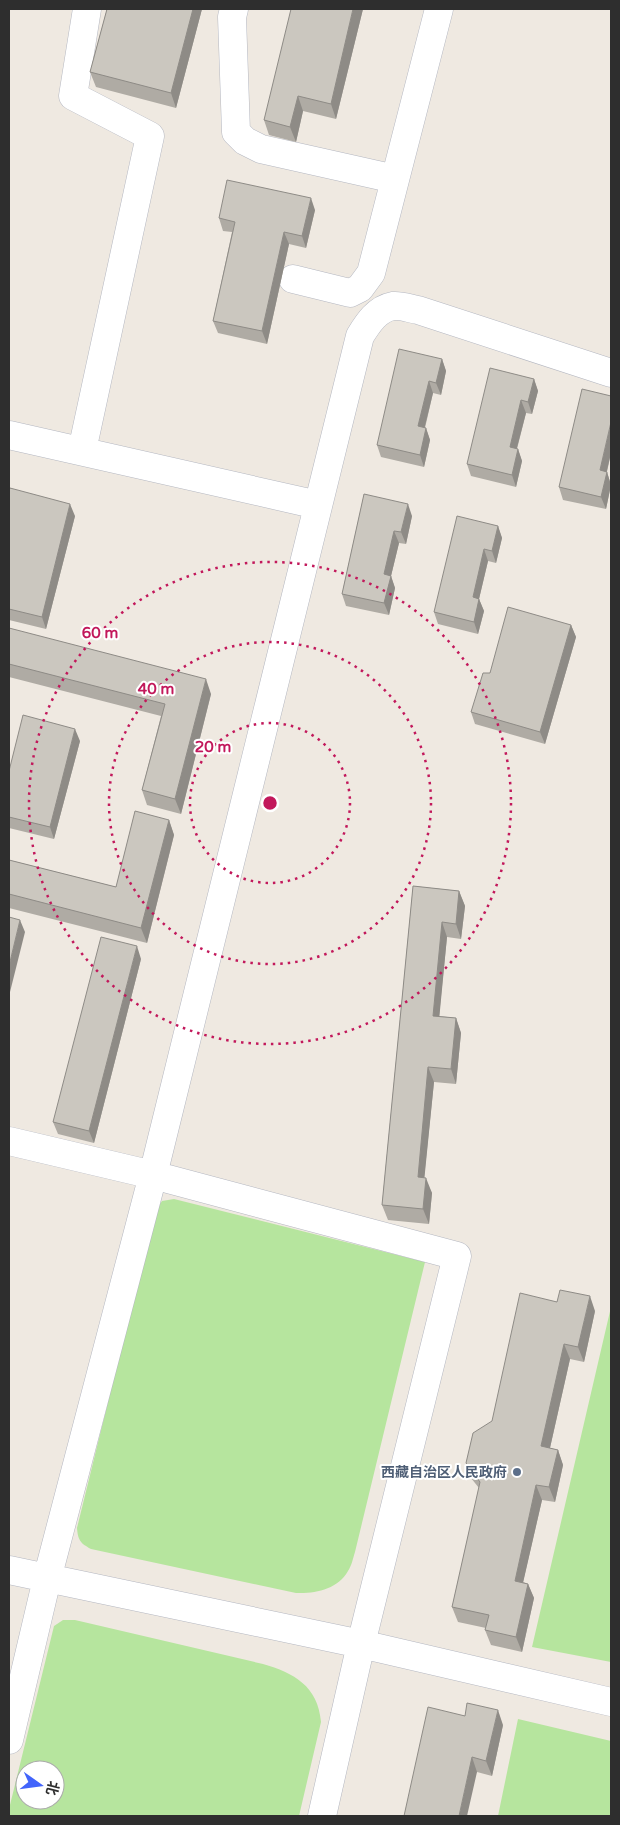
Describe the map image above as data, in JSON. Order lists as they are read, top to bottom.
{
  "places": ["西藏自治区人民政府"],
  "north": "right",
  "rings": ["60 m", "40 m", "20 m"]
}
